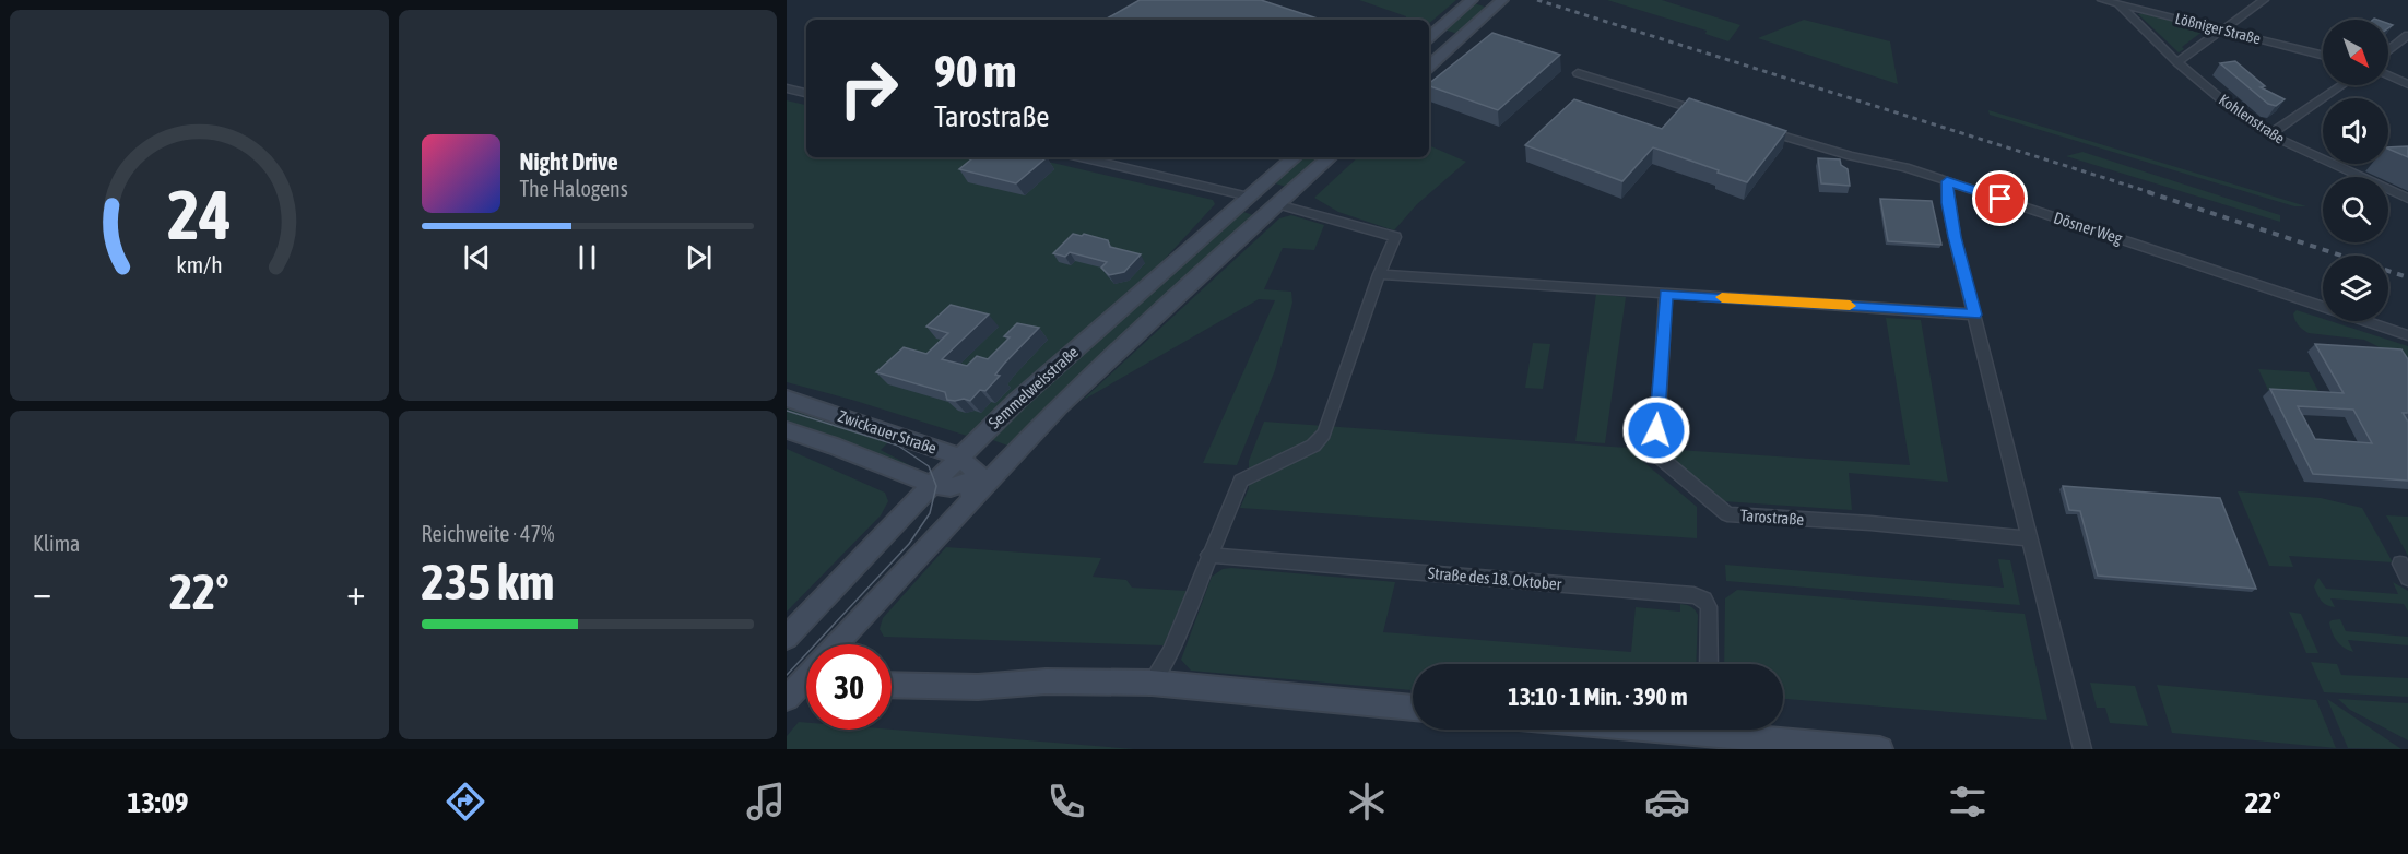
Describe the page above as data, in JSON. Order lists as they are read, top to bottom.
{
  "streets": {
    "main road": ["Semmelweisstraße", "Zwickauer Straße"],
    "street": [
      "Lößniger Straße",
      "Kohlenstraße",
      "Dösner Weg",
      "Tarostraße",
      "Straße des 18. Oktober"
    ]
  },
  "crossings": [
    ["Lößniger Straße", "Kohlenstraße"],
    ["Semmelweisstraße", "Zwickauer Straße"]
  ],
  "north": "bottom right",
  "page": {
    "turn": ["90 m", "Tarostraße"],
    "song": ["Night Drive", "The Halogens"],
    "tile": [
      "Klima",
      ["Reichweite · 47%", "235 km"]
    ],
    "heat": ["−", "22°", "+"],
    "limit": "30",
    "trip": "13:10 · 1 Min. · 390 m",
    "tabs": ["13:09", "22°"],
    "gauge": ["24", "km/h"]
  }
}
